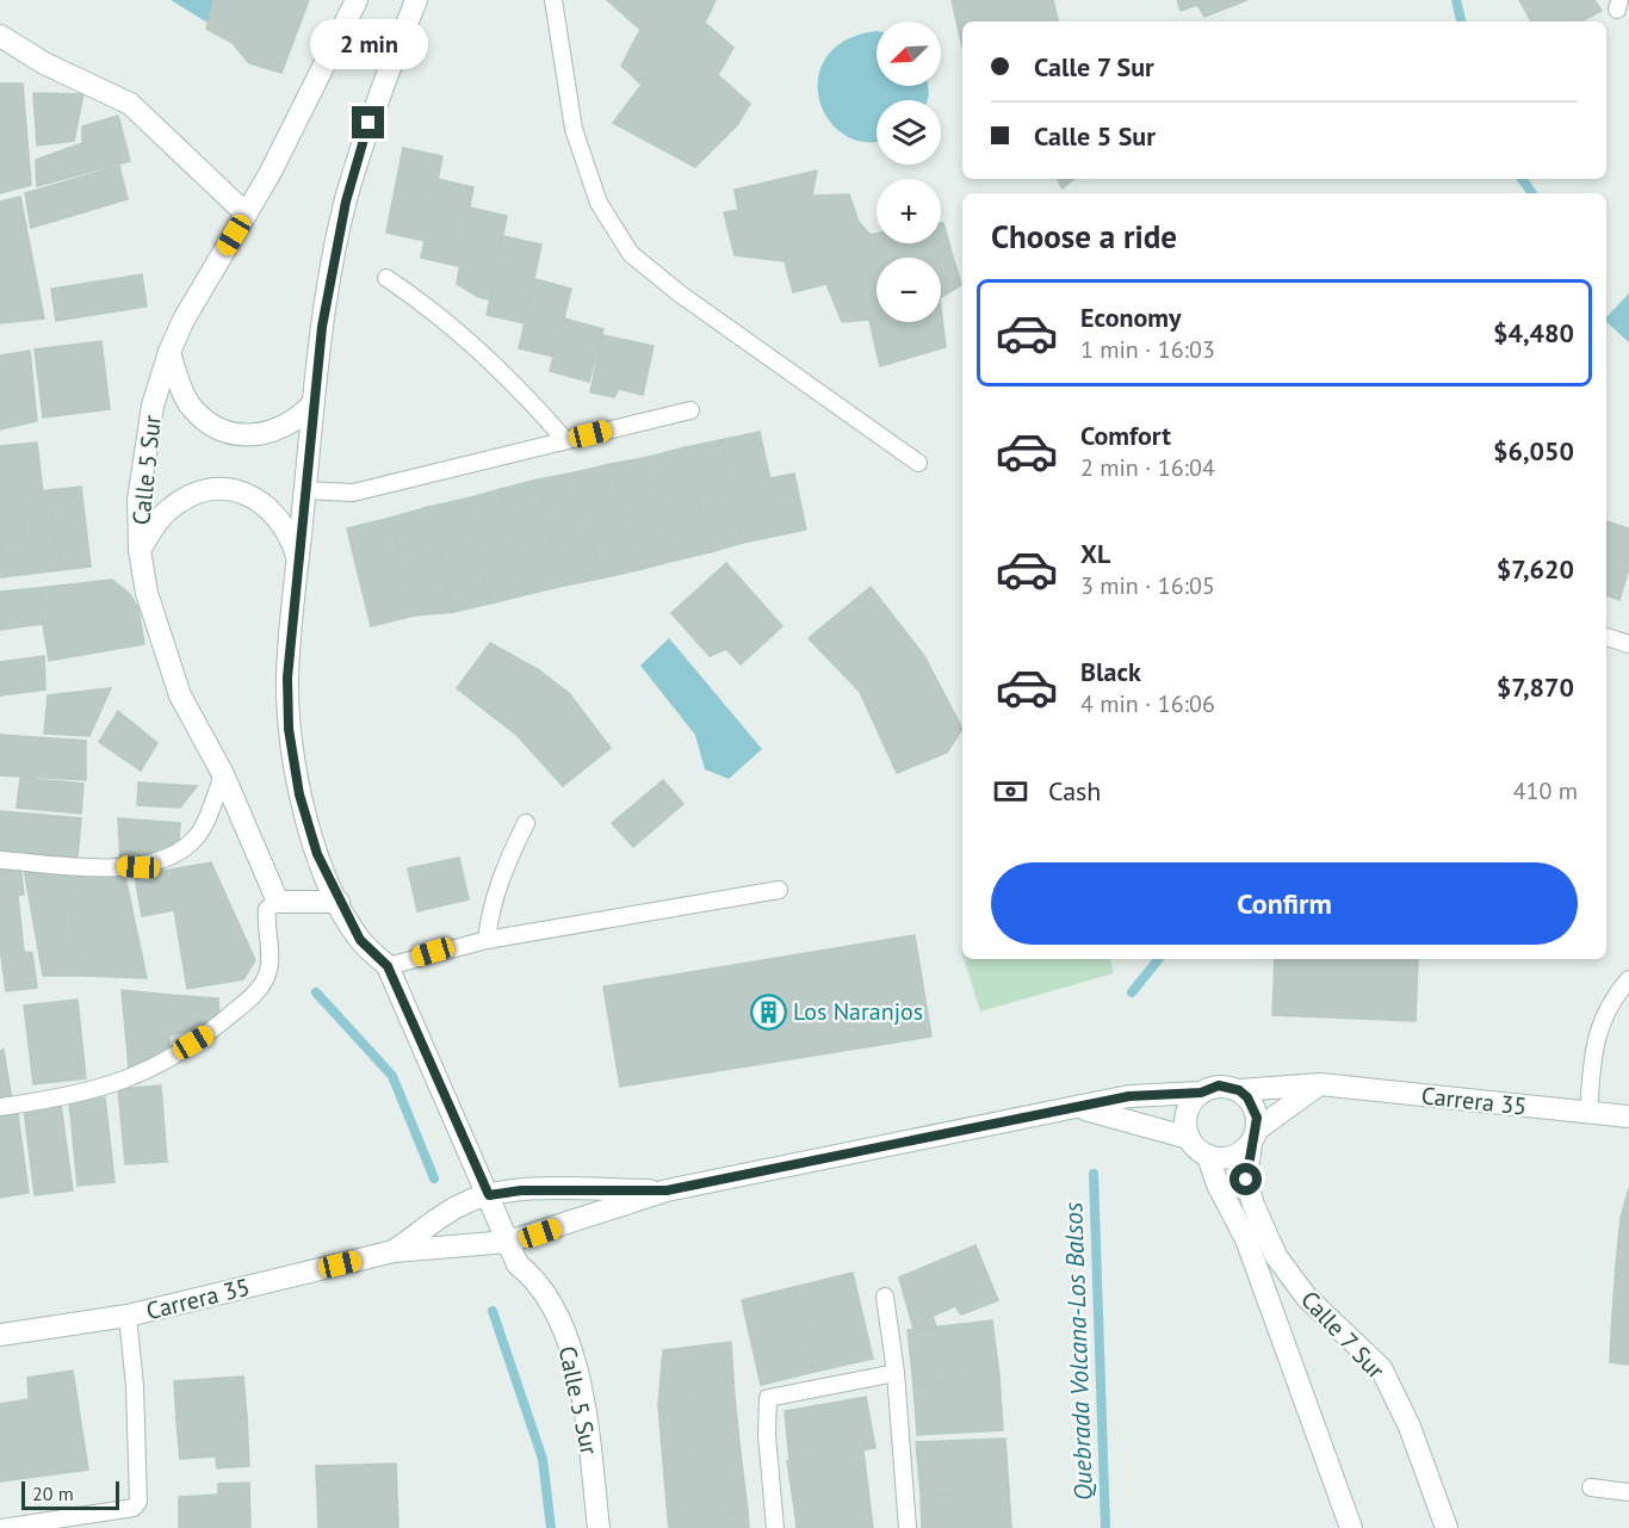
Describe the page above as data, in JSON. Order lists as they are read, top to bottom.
{
  "streets": {
    "street": ["Calle 5 Sur", "Carrera 35", "Calle 7 Sur"]
  },
  "crossings": [
    ["Calle 5 Sur", "Carrera 35"],
    ["Carrera 35", "Calle 7 Sur"]
  ],
  "water": ["Quebrada Volcana-Los Balsos"],
  "places": {
    "building": ["Los Naranjos"]
  },
  "scale_bar": "20 m",
  "north": "bottom left",
  "page": {
    "bubble": "2 min",
    "map_buttons": ["+", "−"],
    "banner": ["Calle 7 Sur", "Calle 5 Sur"],
    "heading": "Choose a ride",
    "list": [
      {
        "name": "Economy",
        "note": "1 min · 16:03",
        "value": "$4,480"
      },
      {
        "name": "Comfort",
        "note": "2 min · 16:04",
        "value": "$6,050"
      },
      {
        "name": "XL",
        "note": "3 min · 16:05",
        "value": "$7,620"
      },
      {
        "name": "Black",
        "note": "4 min · 16:06",
        "value": "$7,870"
      }
    ],
    "pay": ["Cash", "410 m"],
    "buttons": "Confirm",
    "scale": "20 m"
  }
}
